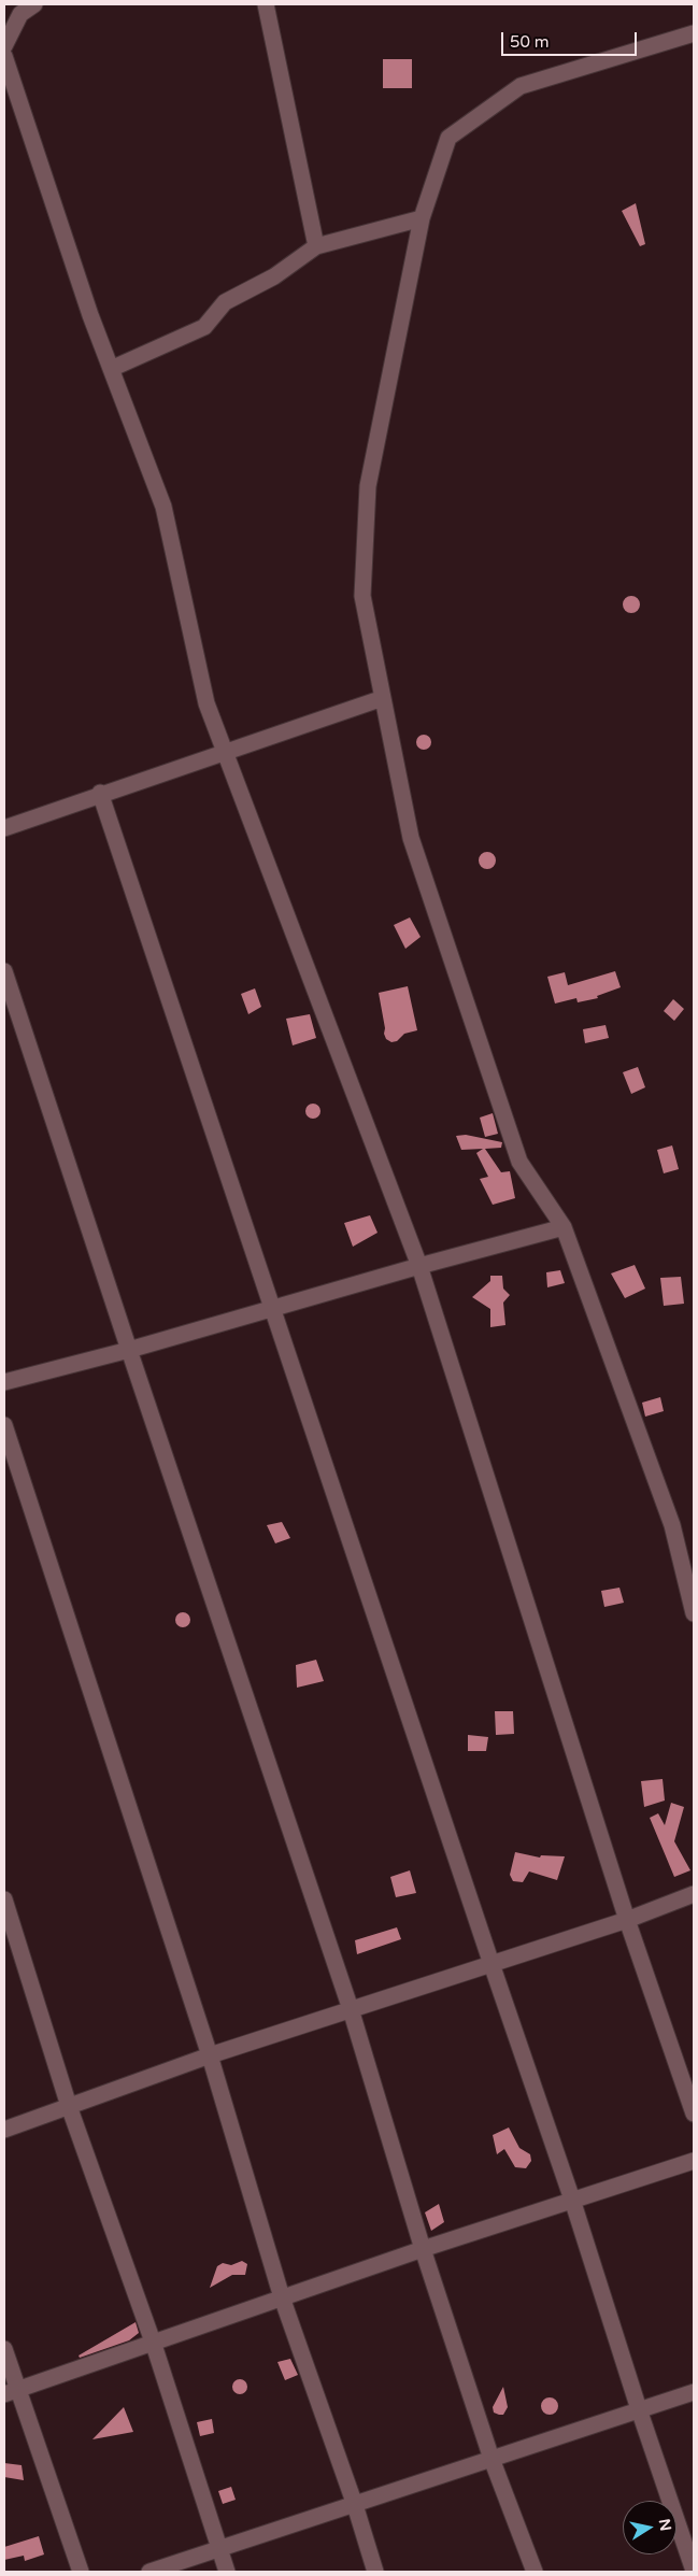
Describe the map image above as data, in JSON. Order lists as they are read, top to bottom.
{
  "scale_bar": "50 m",
  "north": "right"
}
